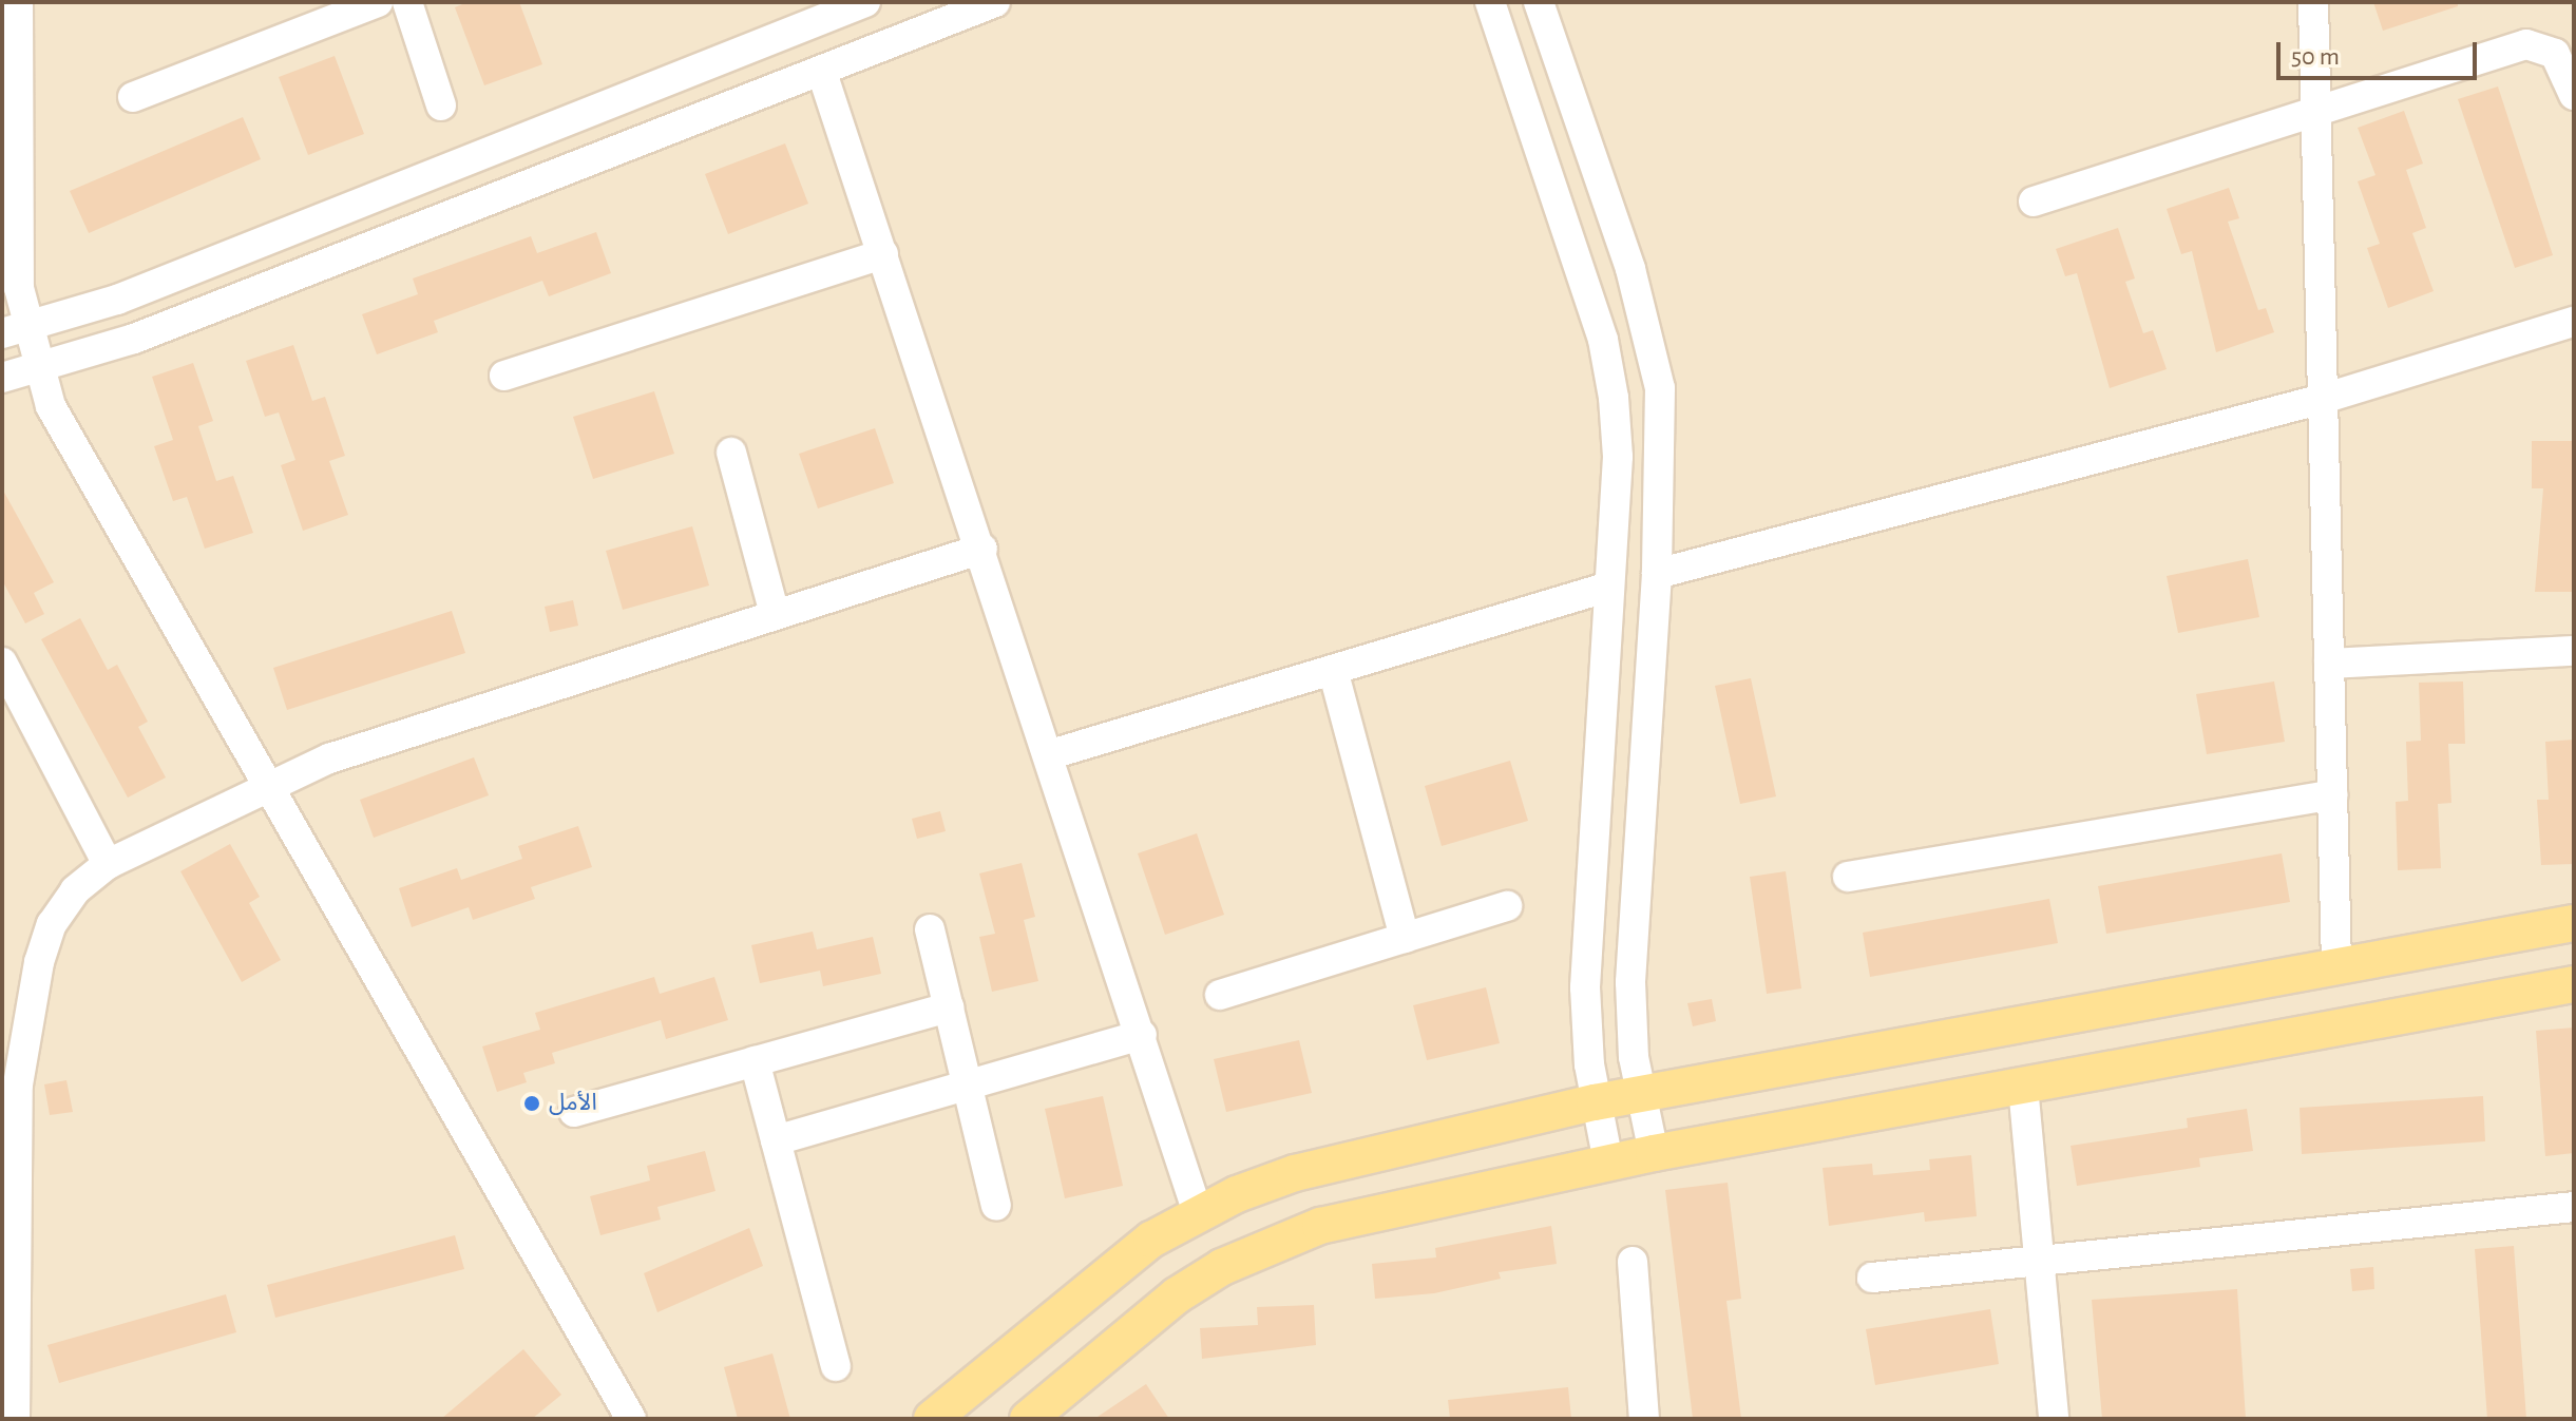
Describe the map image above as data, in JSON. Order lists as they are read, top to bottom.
{
  "places": ["الأمل"],
  "scale_bar": "50 m"
}
